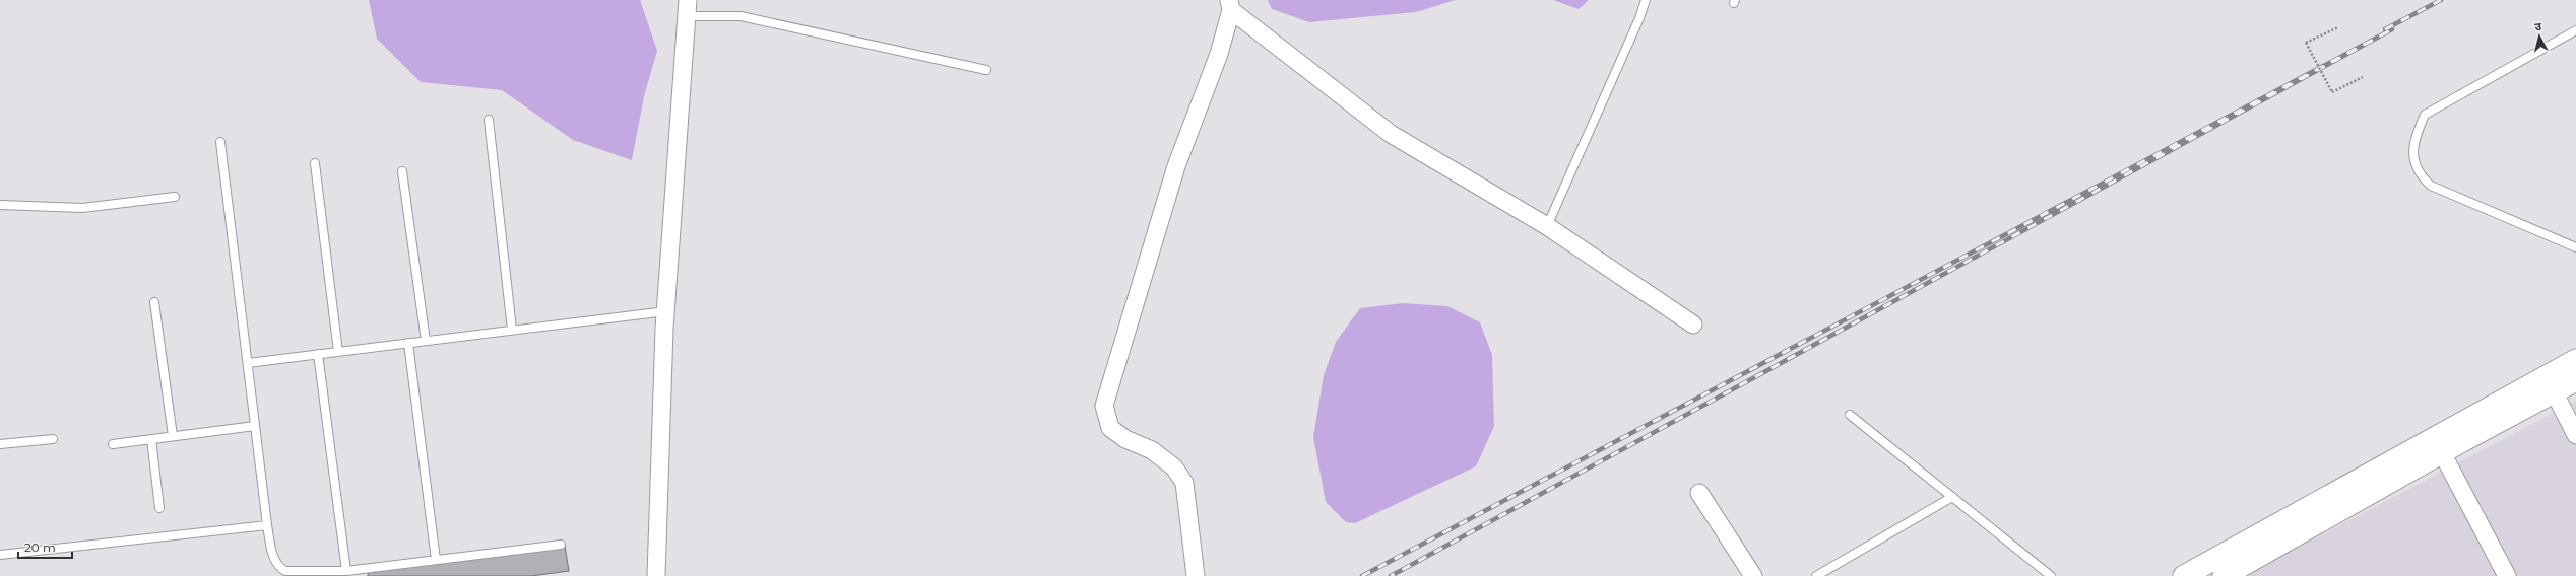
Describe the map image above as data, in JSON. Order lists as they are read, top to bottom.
{
  "scale_bar": "20 m",
  "north": "top"
}
